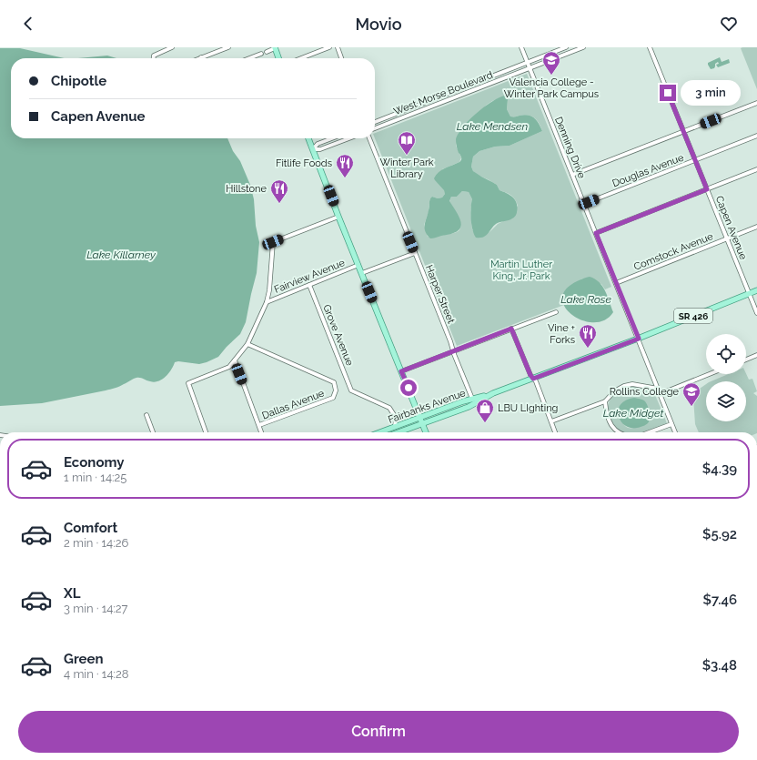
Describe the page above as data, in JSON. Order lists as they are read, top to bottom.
{
  "streets": {
    "main road": ["SR 426", "Fairbanks Avenue"],
    "street": [
      "West Morse Boulevard",
      "Denning Drive",
      "Douglas Avenue",
      "Capen Avenue",
      "Comstock Avenue",
      "Fairview Avenue",
      "Harper Street",
      "Grove Avenue",
      "Dallas Avenue"
    ]
  },
  "crossings": [
    ["West Morse Boulevard", "Denning Drive"],
    ["Denning Drive", "Douglas Avenue"],
    ["Denning Drive", "Comstock Avenue"],
    ["Denning Drive", "Fairbanks Avenue"],
    ["Douglas Avenue", "Capen Avenue"],
    ["Capen Avenue", "Comstock Avenue"],
    ["Capen Avenue", "Fairbanks Avenue"],
    ["Fairview Avenue", "Grove Avenue"],
    ["Harper Street", "Fairbanks Avenue"],
    ["Grove Avenue", "Fairbanks Avenue"]
  ],
  "water": [
    "Lake Mendsen",
    "Lake Killarney",
    "Lake Rose",
    "Lake Midget"
  ],
  "parks": ["Martin Luther King, Jr. Park"],
  "places": {
    "school or university": ["Valencia College - Winter Park Campus", "Rollins College"],
    "library": ["Winter Park Library"],
    "restaurant": ["Fitlife Foods", "Hillstone", "Vine + Forks"],
    "shop": ["LBU LIghting"]
  },
  "page": {
    "header": "Movio",
    "banner": ["Chipotle", "Capen Avenue"],
    "bubble": "3 min",
    "list": [
      {
        "name": "Economy",
        "note": "1 min · 14:25",
        "value": "$4.39"
      },
      {
        "name": "Comfort",
        "note": "2 min · 14:26",
        "value": "$5.92"
      },
      {
        "name": "XL",
        "note": "3 min · 14:27",
        "value": "$7.46"
      },
      {
        "name": "Green",
        "note": "4 min · 14:28",
        "value": "$3.48"
      }
    ],
    "buttons": "Confirm"
  }
}
